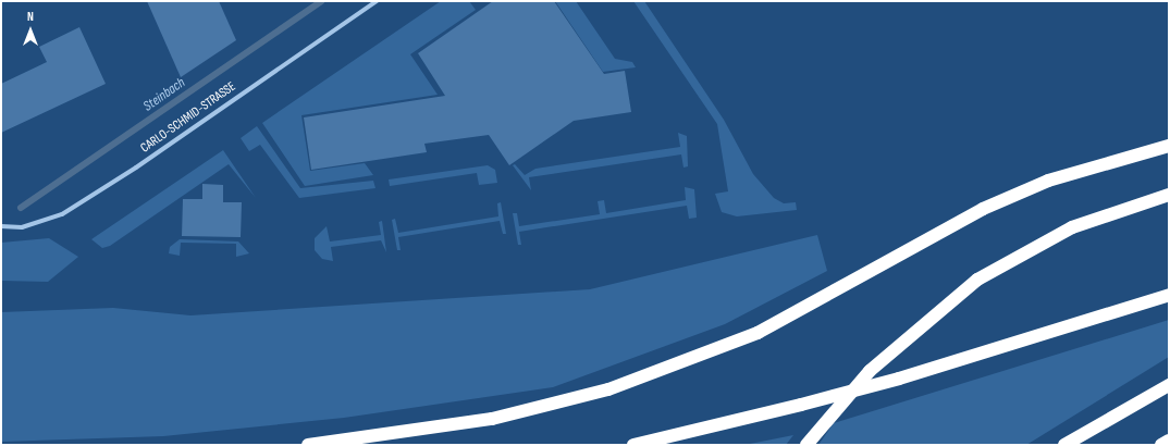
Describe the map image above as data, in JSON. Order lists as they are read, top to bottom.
{
  "streets": {
    "street": ["CARLO-SCHMID-STRASSE"]
  },
  "water": ["Steinbach"],
  "north": "top"
}
